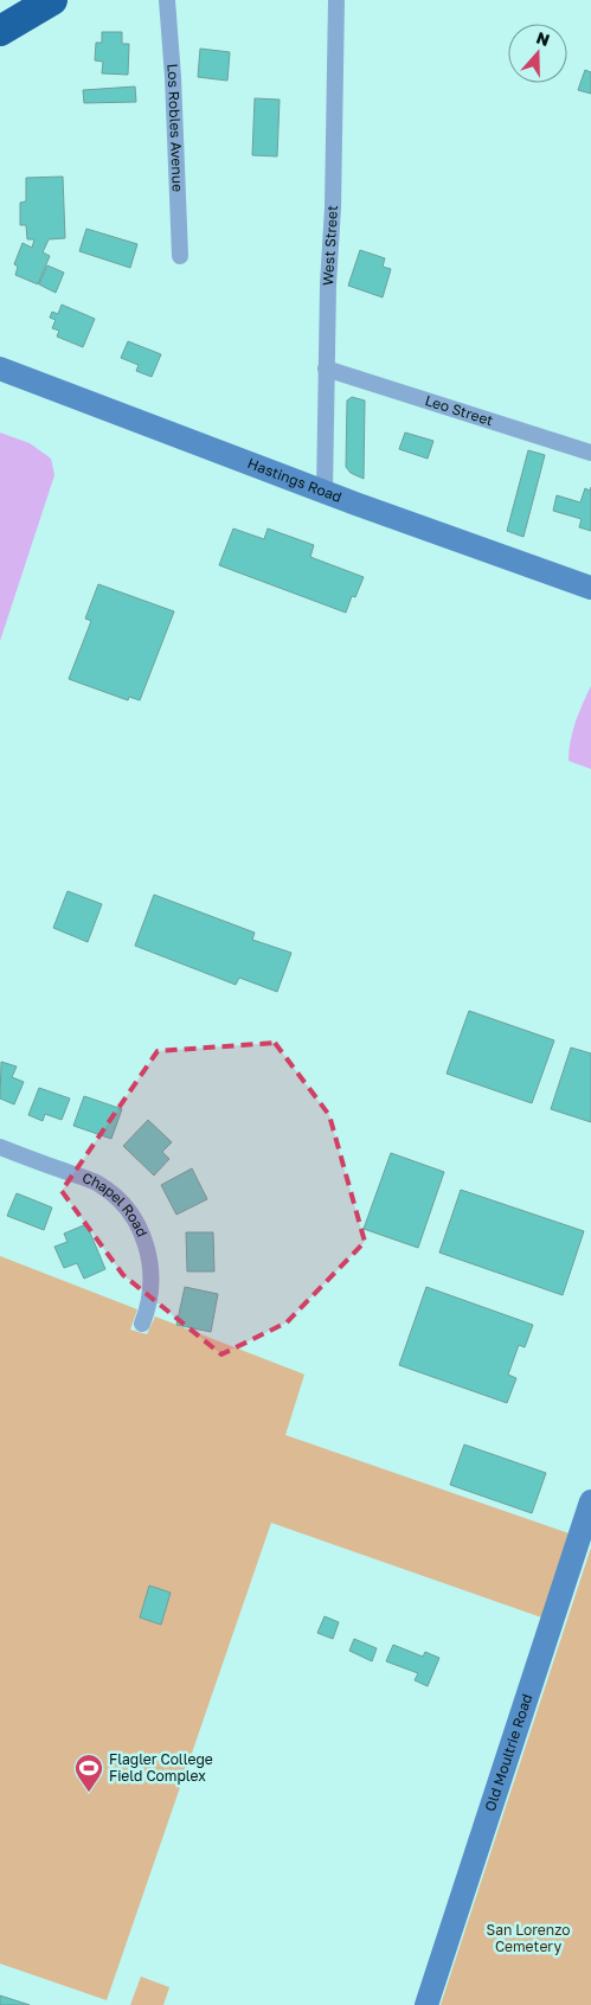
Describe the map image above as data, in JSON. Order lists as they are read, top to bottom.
{
  "streets": {
    "street": [
      "Los Robles Avenue",
      "West Street",
      "Leo Street",
      "Hastings Road",
      "Chapel Road",
      "Old Moultrie Road"
    ]
  },
  "crossings": [
    ["West Street", "Leo Street"],
    ["West Street", "Hastings Road"]
  ],
  "parks": ["San Lorenzo Cemetery"],
  "places": {
    "sports": ["Flagler College Field Complex"]
  },
  "north": "top"
}
